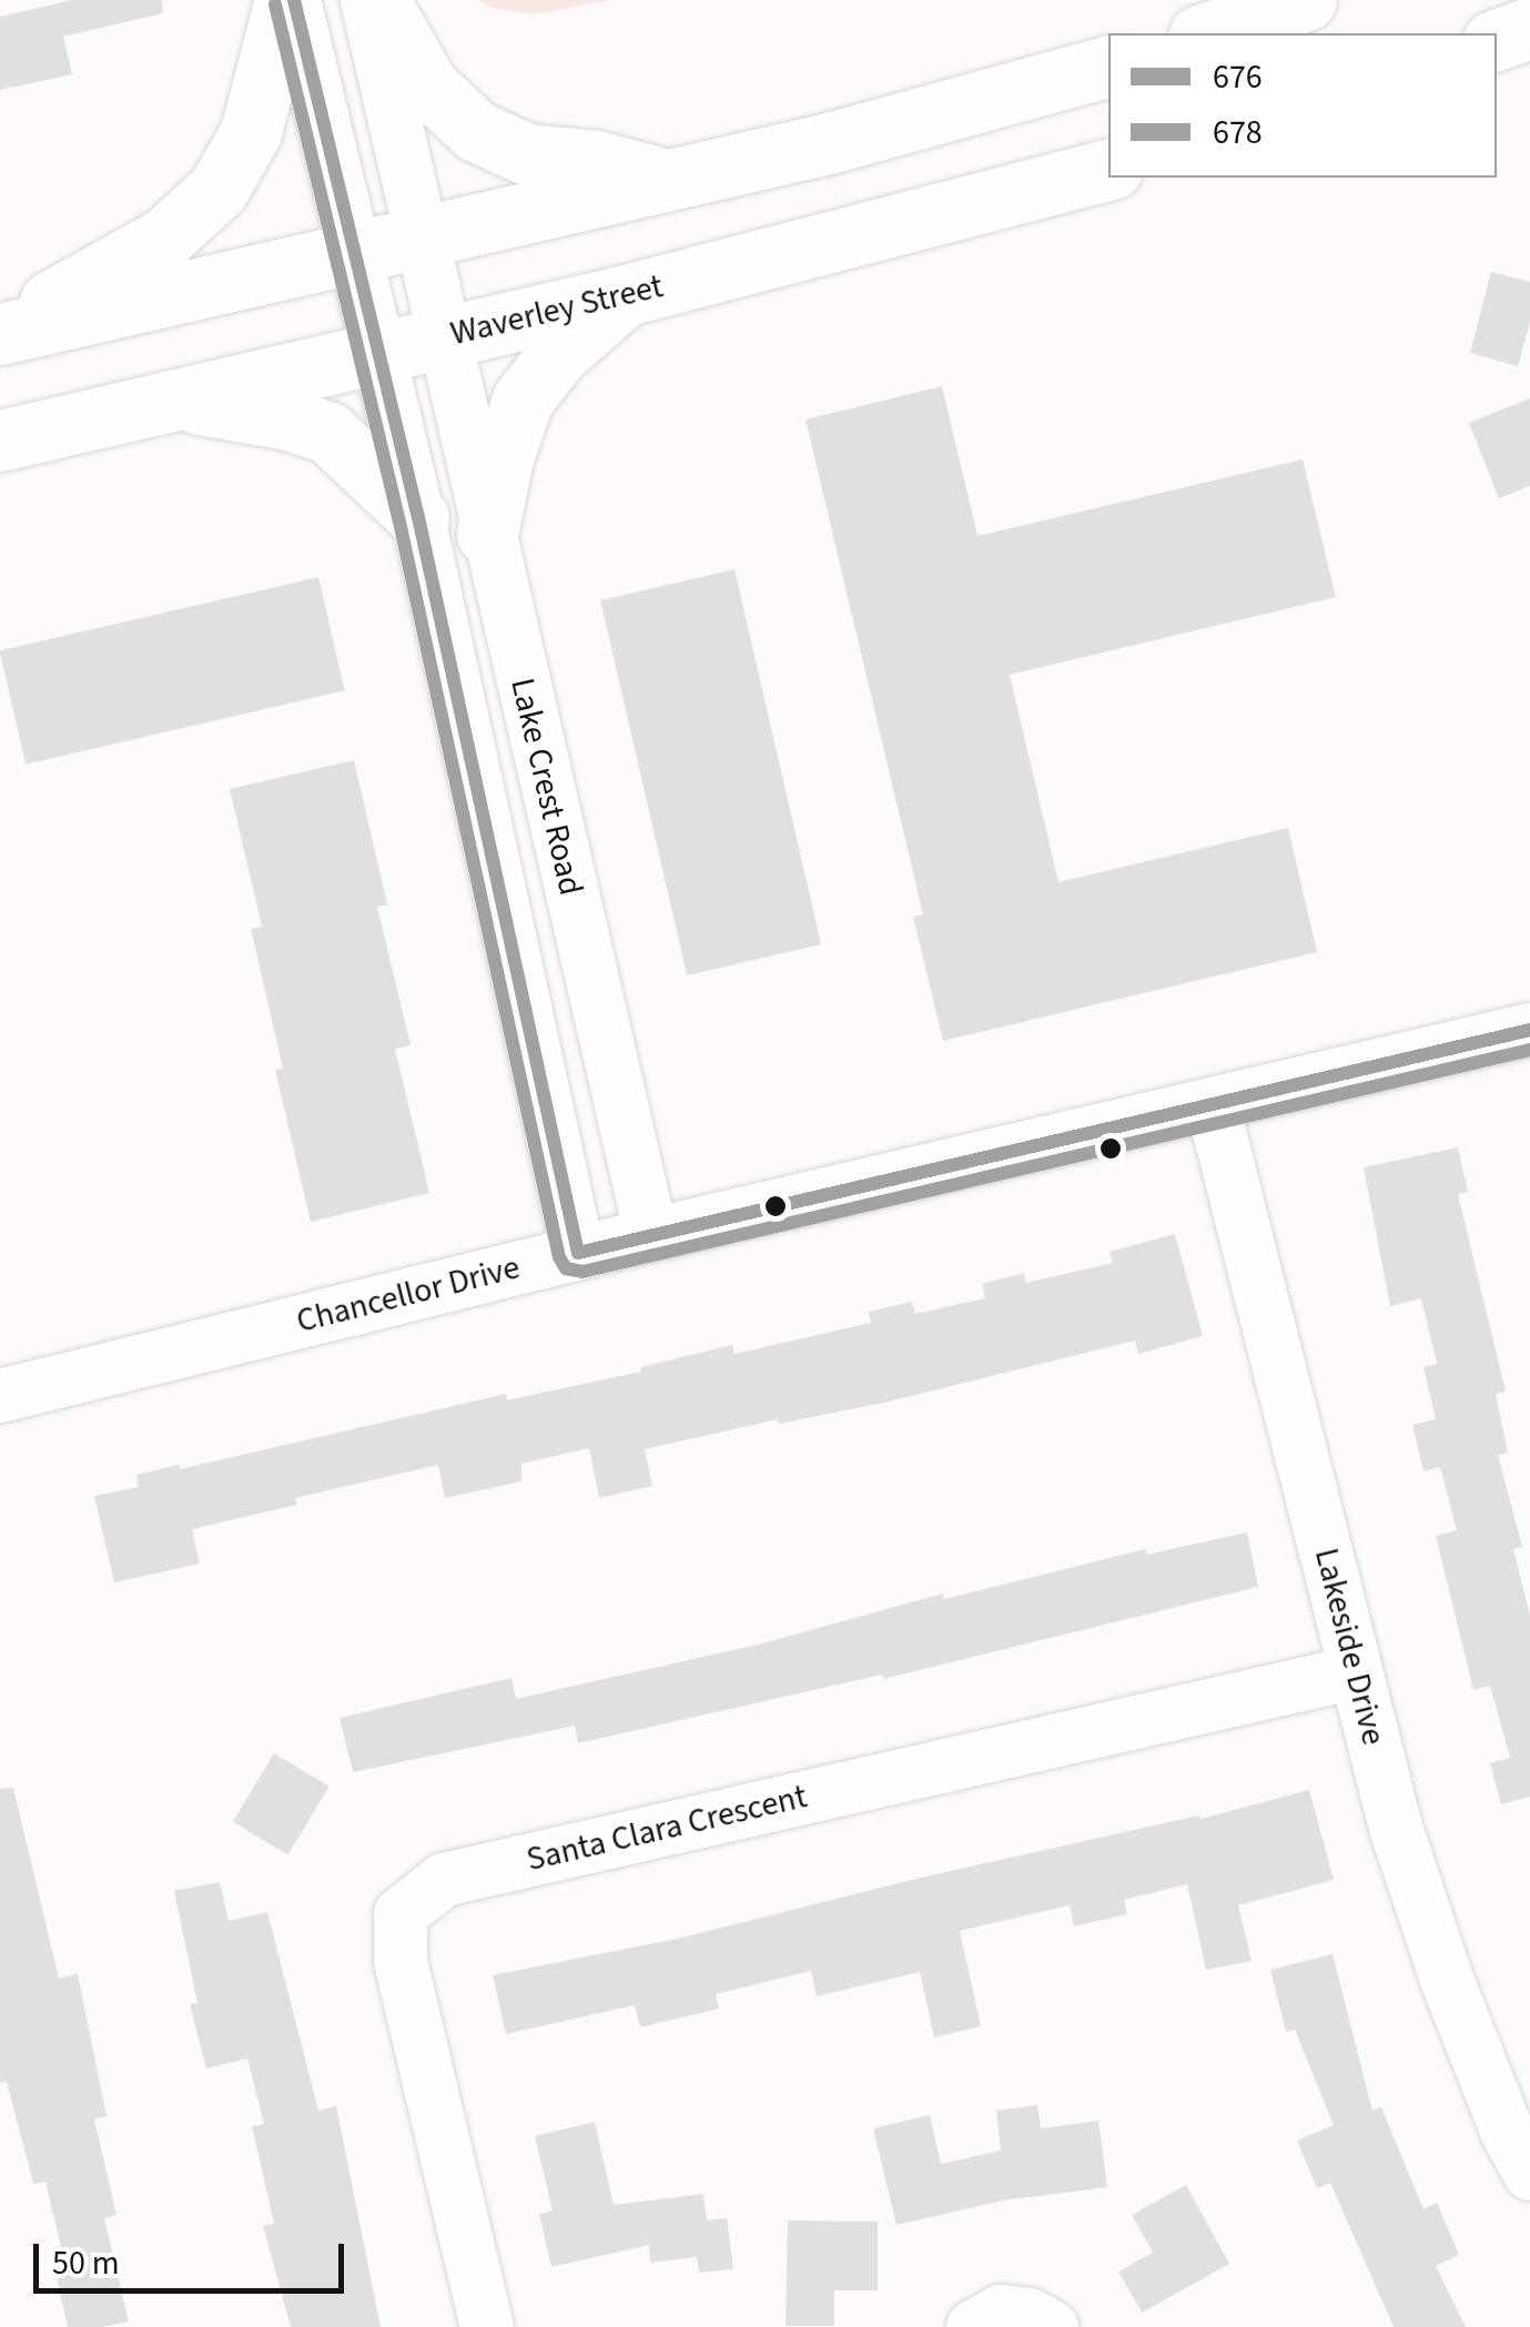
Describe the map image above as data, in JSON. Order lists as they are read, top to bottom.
{
  "streets": {
    "main road": ["Waverley Street"],
    "street": [
      "Lake Crest Road",
      "Chancellor Drive",
      "Lakeside Drive",
      "Santa Clara Crescent"
    ]
  },
  "crossings": [
    ["Waverley Street", "Lake Crest Road"],
    ["Lake Crest Road", "Chancellor Drive"],
    ["Chancellor Drive", "Lakeside Drive"],
    ["Lakeside Drive", "Santa Clara Crescent"]
  ],
  "lines": ["transit line 676", "transit line 678"],
  "legend": ["676", "678"],
  "scale_bar": "50 m"
}
